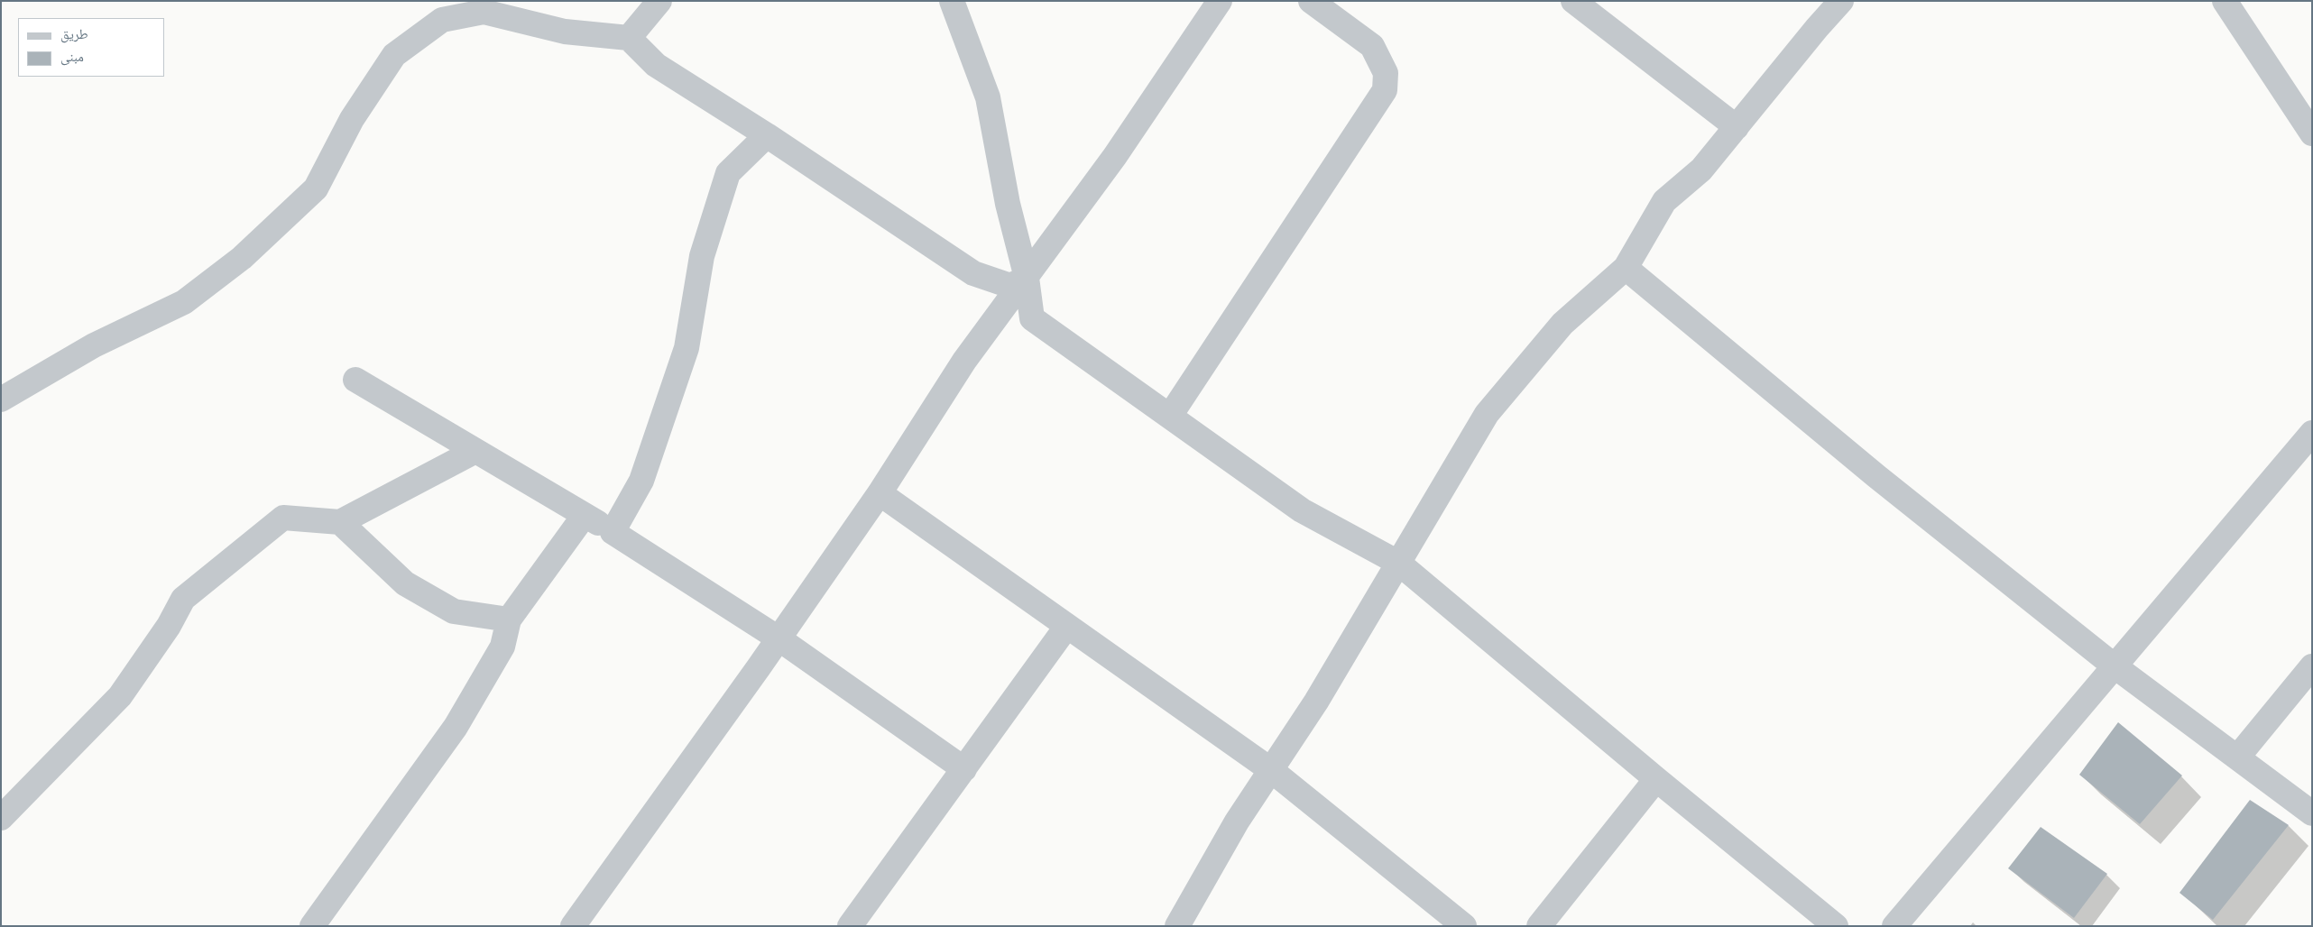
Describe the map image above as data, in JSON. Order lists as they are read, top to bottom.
{
  "legend": ["طريق", "مبنى"]
}
